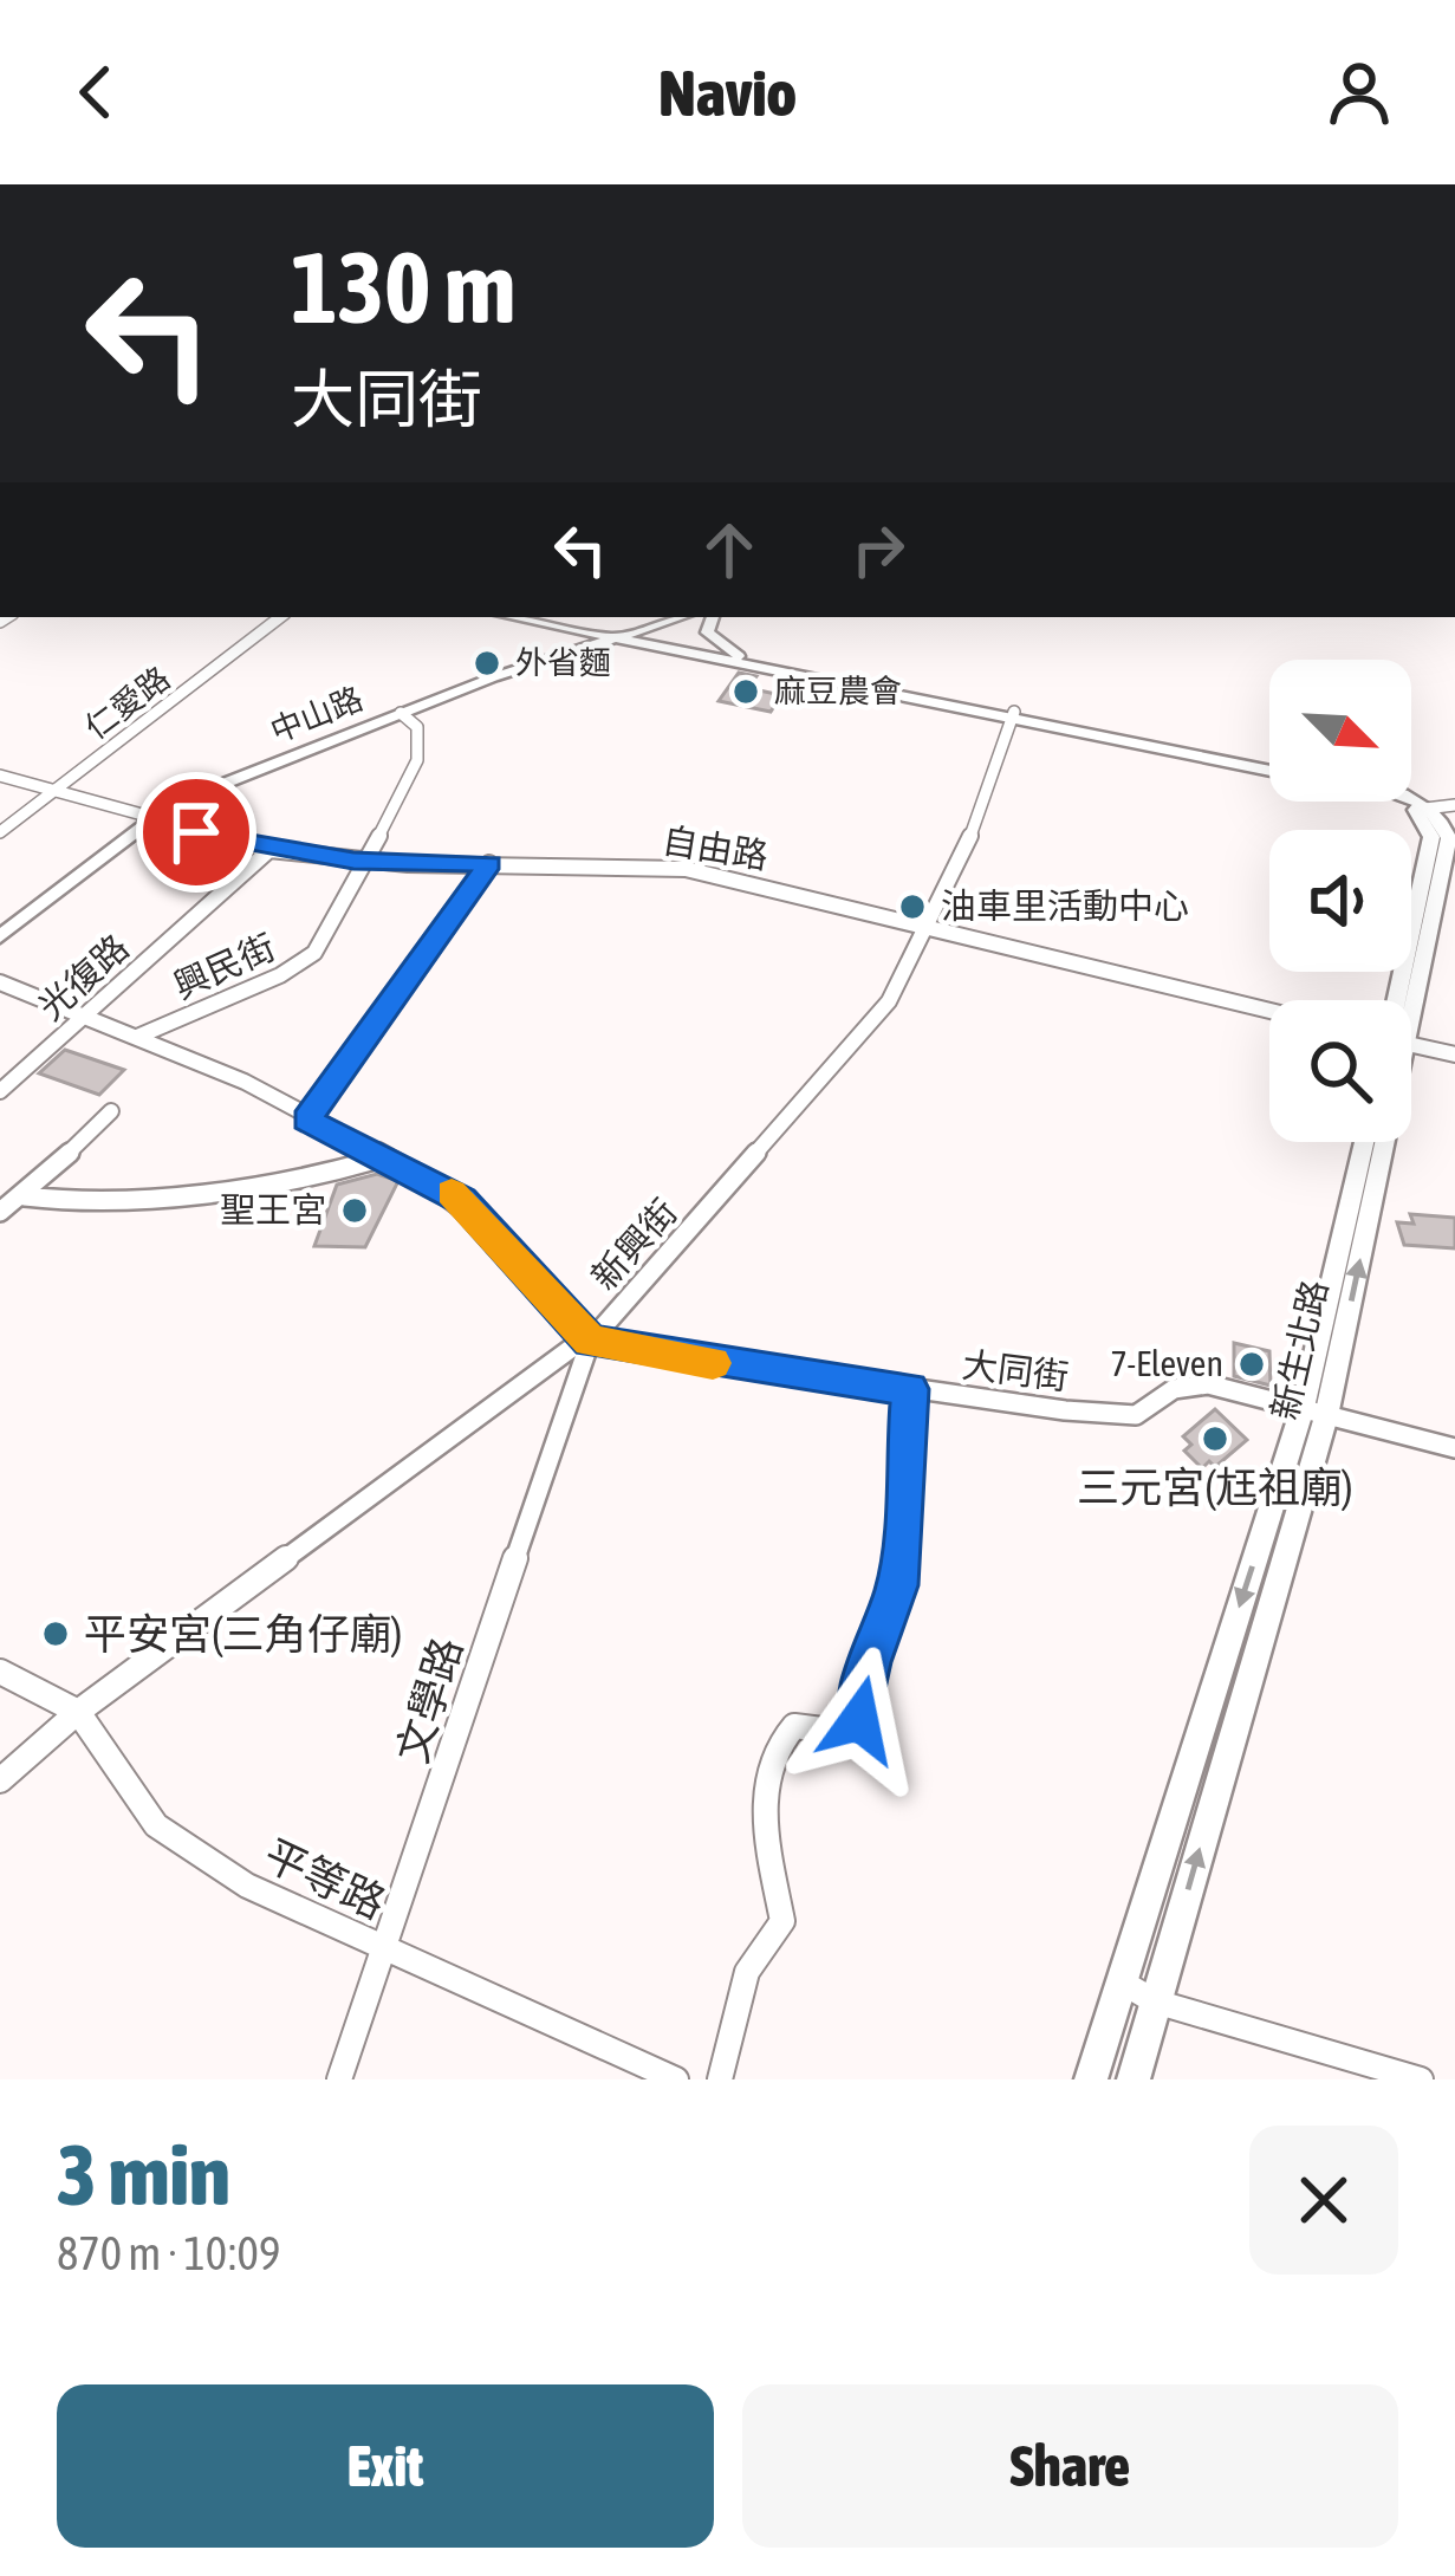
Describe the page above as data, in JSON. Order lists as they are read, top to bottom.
{
  "streets": {
    "main road": ["中山路", "新生北路"],
    "street": [
      "仁愛路",
      "自由路",
      "興民街",
      "光復路",
      "新興街",
      "大同街",
      "文學路",
      "平等路"
    ]
  },
  "crossings": [
    ["仁愛路", "自由路"],
    ["中山路", "自由路"],
    ["中山路", "興民街"],
    ["自由路", "興民街"],
    ["自由路", "光復路"],
    ["自由路", "新興街"],
    ["新興街", "大同街"],
    ["新興街", "文學路"],
    ["新興街", "平等路"],
    ["新生北路", "大同街"],
    ["大同街", "文學路"],
    ["文學路", "平等路"]
  ],
  "places": [
    "外省麵",
    "麻豆農會",
    "油車里活動中心",
    "聖王宮",
    "7-Eleven",
    "三元宮(尪祖廟)",
    "平安宮(三角仔廟)"
  ],
  "north": "bottom right",
  "page": {
    "header": "Navio",
    "turn": ["130 m", "大同街"],
    "heading": ["3 min", "870 m · 10:09"],
    "buttons": ["Exit", "Share"]
  }
}
